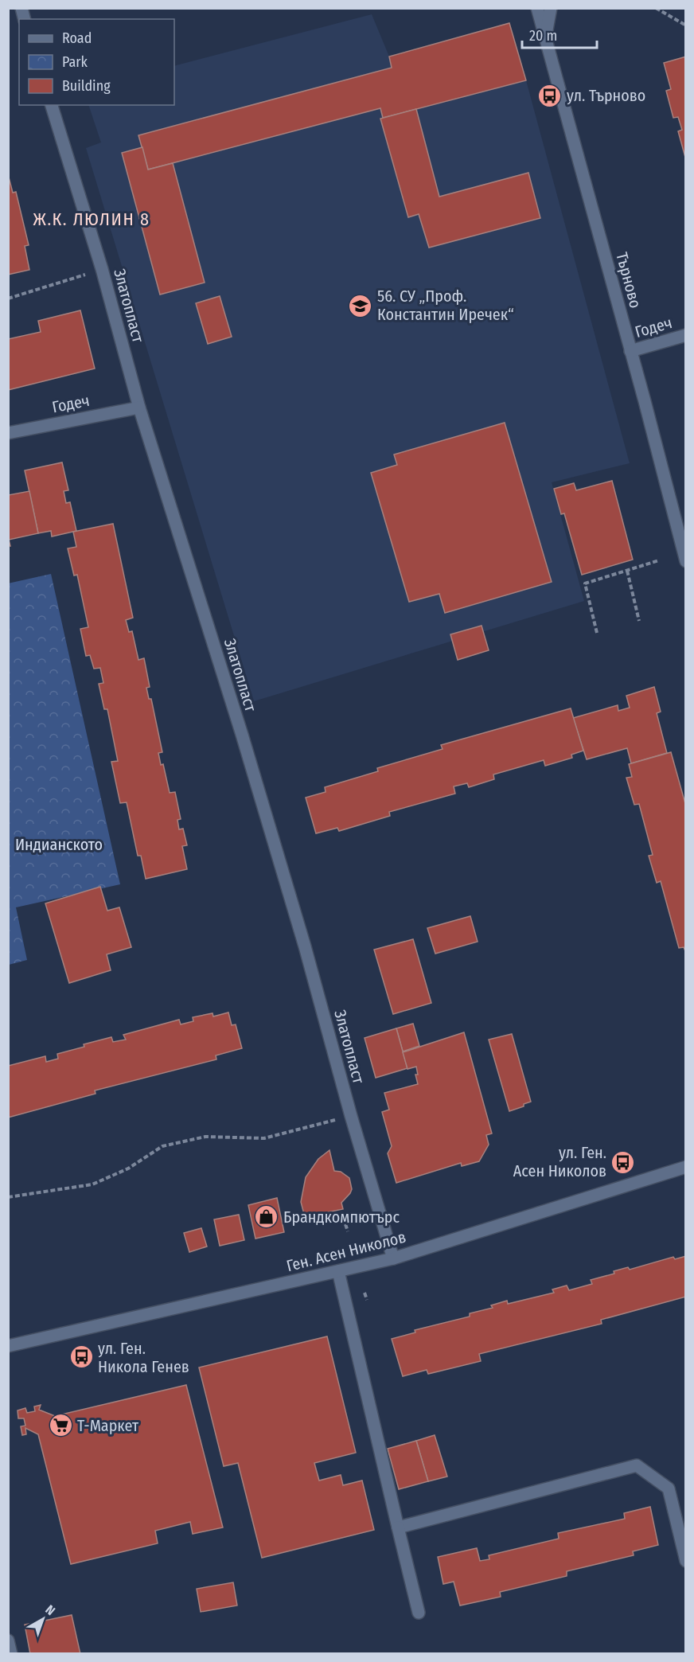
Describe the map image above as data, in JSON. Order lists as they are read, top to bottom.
{
  "streets": {
    "street": [
      "Търново",
      "Златопласт",
      "Годеч",
      "Ген. Асен Николов"
    ]
  },
  "crossings": [
    ["Търново", "Годеч"],
    ["Златопласт", "Годеч"],
    ["Златопласт", "Ген. Асен Николов"]
  ],
  "districts": ["Ж.К. ЛЮЛИН 8"],
  "parks": ["Индианското"],
  "places": {
    "bus stop": ["ул. Търново", "ул. Ген. Асен Николов", "ул. Ген. Никола Генев"],
    "school or university": ["56. СУ „Проф. Константин Иречек“"],
    "shop": ["Брандкомпютърс"],
    "supermarket": ["Т-Маркет"]
  },
  "legend": ["Road", "Park", "Building"],
  "scale_bar": "20 m",
  "north": "top right"
}
